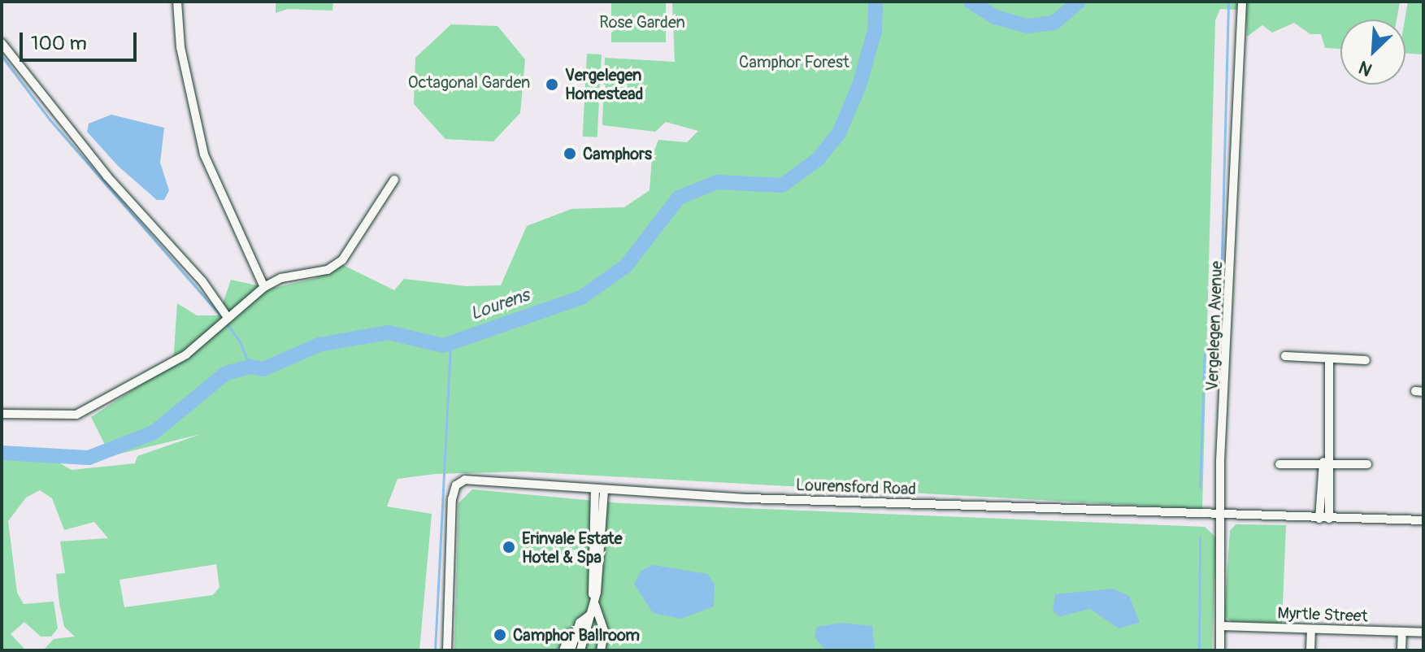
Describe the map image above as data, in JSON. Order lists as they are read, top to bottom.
{
  "streets": {
    "street": ["Vergelegen Avenue", "Lourensford Road", "Myrtle Street"]
  },
  "crossings": [
    ["Vergelegen Avenue", "Lourensford Road"],
    ["Vergelegen Avenue", "Myrtle Street"]
  ],
  "water": ["Lourens"],
  "parks": ["Rose Garden", "Camphor Forest", "Octagonal Garden"],
  "places": [
    "Vergelegen Homestead",
    "Camphors",
    "Erinvale Estate Hotel & Spa",
    "Camphor Ballroom"
  ],
  "scale_bar": "100 m",
  "north": "bottom left"
}
